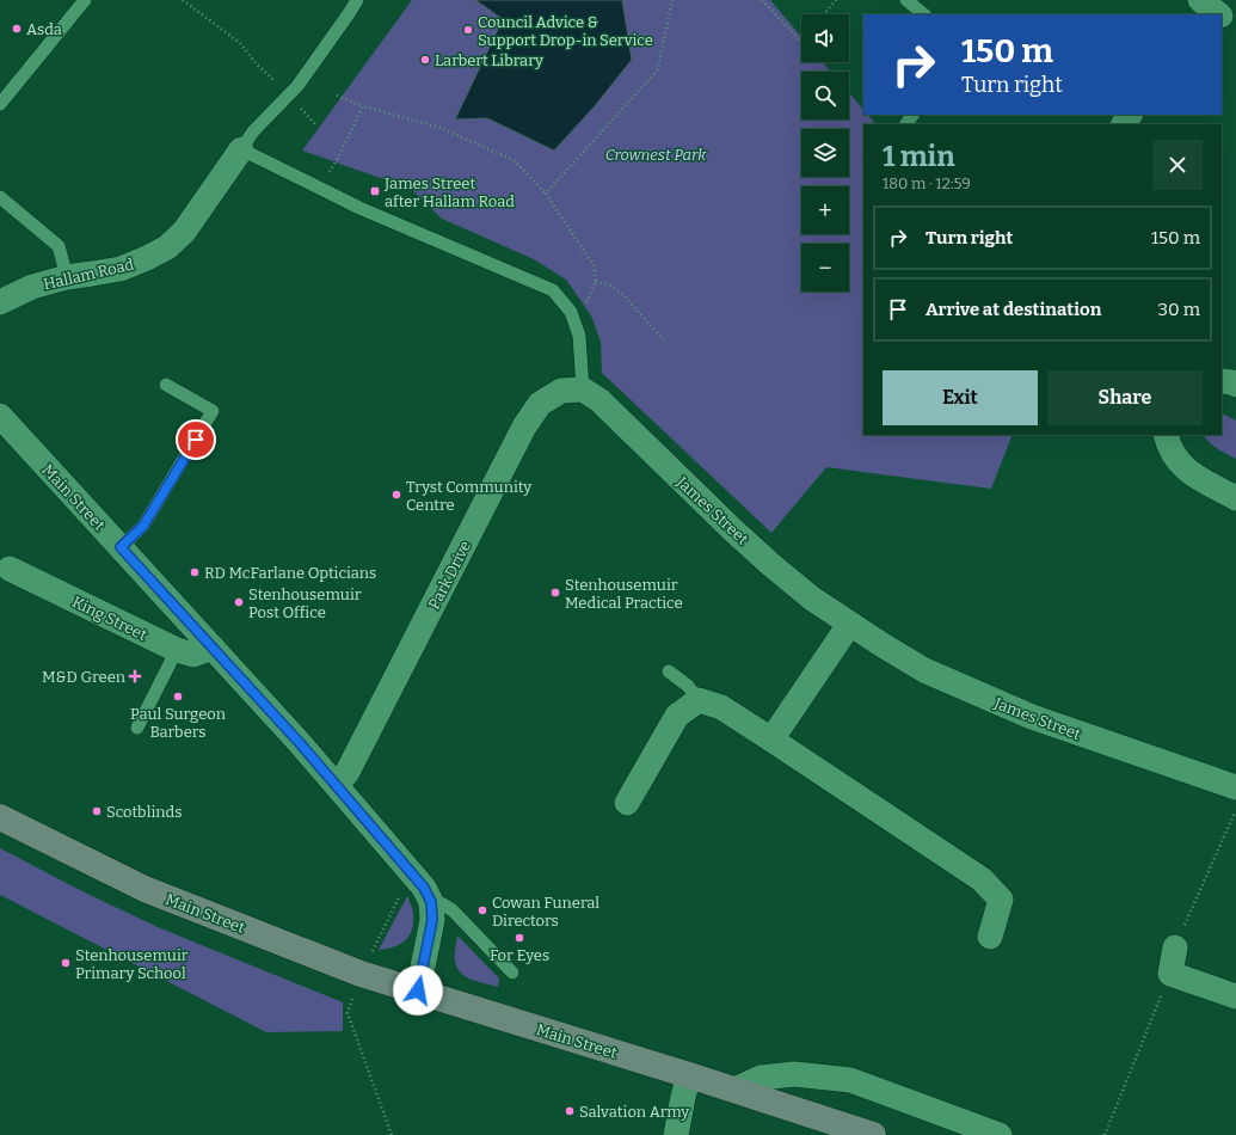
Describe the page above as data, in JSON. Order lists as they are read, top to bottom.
{
  "streets": {
    "main road": ["Main Street"],
    "street": [
      "Hallam Road",
      "James Street",
      "Park Drive",
      "King Street"
    ]
  },
  "crossings": [
    ["Main Street", "Park Drive"],
    ["Main Street", "King Street"],
    ["James Street", "Park Drive"]
  ],
  "parks": ["Crownest Park"],
  "places": {
    "other": [
      "Asda",
      "Council Advice & Support Drop-in Service",
      "Larbert Library",
      "Tryst Community Centre",
      "RD McFarlane Opticians",
      "Stenhousemuir Medical Practice",
      "Stenhousemuir Post Office",
      "Paul Surgeon Barbers",
      "Scotblinds",
      "Cowan Funeral Directors",
      "For Eyes",
      "Stenhousemuir Primary School",
      "Salvation Army"
    ],
    "transit": ["James Street after Hallam Road"],
    "health": ["M&D Green"]
  },
  "page": {
    "map_buttons": ["+", "−"],
    "turn": ["150 m", "Turn right"],
    "heading": ["1 min", "180 m · 12:59"],
    "list": [
      {
        "name": "Turn right",
        "value": "150 m"
      },
      {
        "name": "Arrive at destination",
        "value": "30 m"
      }
    ],
    "buttons": ["Exit", "Share"]
  }
}
